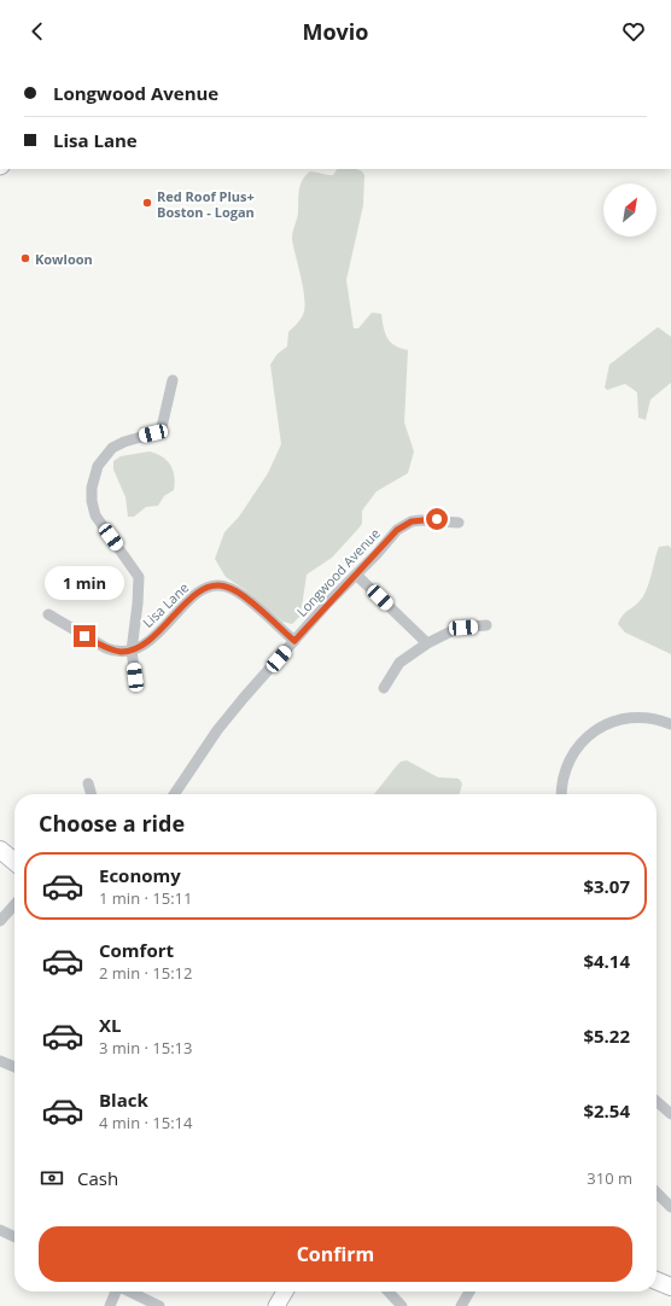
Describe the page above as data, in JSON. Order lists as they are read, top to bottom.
{
  "streets": {
    "street": ["Longwood Avenue", "Lisa Lane"]
  },
  "crossings": [
    ["Longwood Avenue", "Lisa Lane"]
  ],
  "places": ["Red Roof Plus+ Boston - Logan", "Kowloon"],
  "north": "top right",
  "page": {
    "header": "Movio",
    "banner": ["Longwood Avenue", "Lisa Lane"],
    "bubble": "1 min",
    "heading": "Choose a ride",
    "list": [
      {
        "name": "Economy",
        "note": "1 min · 15:11",
        "value": "$3.07"
      },
      {
        "name": "Comfort",
        "note": "2 min · 15:12",
        "value": "$4.14"
      },
      {
        "name": "XL",
        "note": "3 min · 15:13",
        "value": "$5.22"
      },
      {
        "name": "Black",
        "note": "4 min · 15:14",
        "value": "$2.54"
      }
    ],
    "pay": ["Cash", "310 m"],
    "buttons": "Confirm"
  }
}
